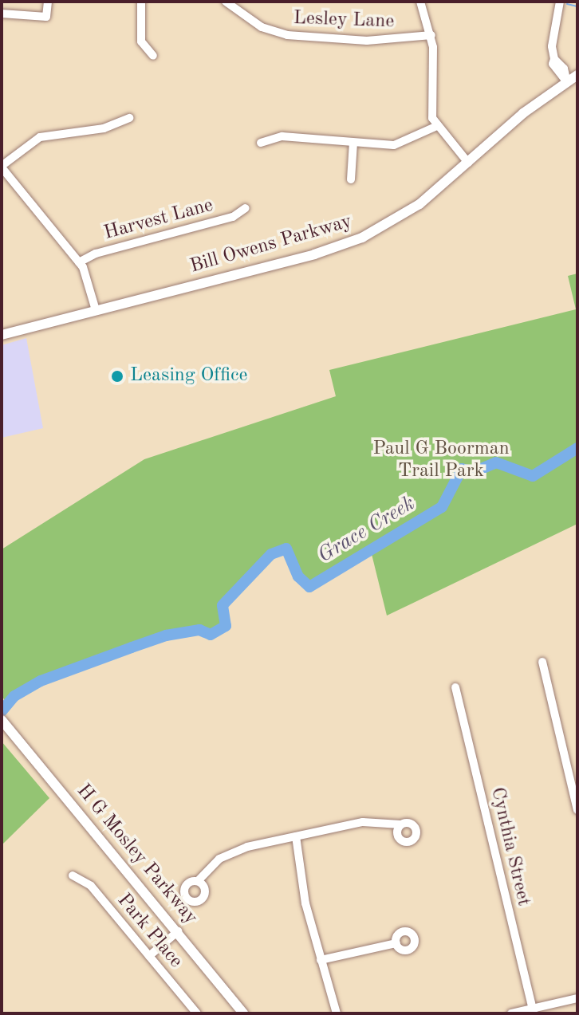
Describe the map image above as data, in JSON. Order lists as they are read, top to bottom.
{
  "streets": {
    "main road": ["Bill Owens Parkway", "H G Mosley Parkway"],
    "street": [
      "Lesley Lane",
      "Harvest Lane",
      "Cynthia Street",
      "Park Place"
    ]
  },
  "water": ["Grace Creek"],
  "parks": ["Paul G Boorman Trail Park"],
  "places": ["Leasing Office"]
}
